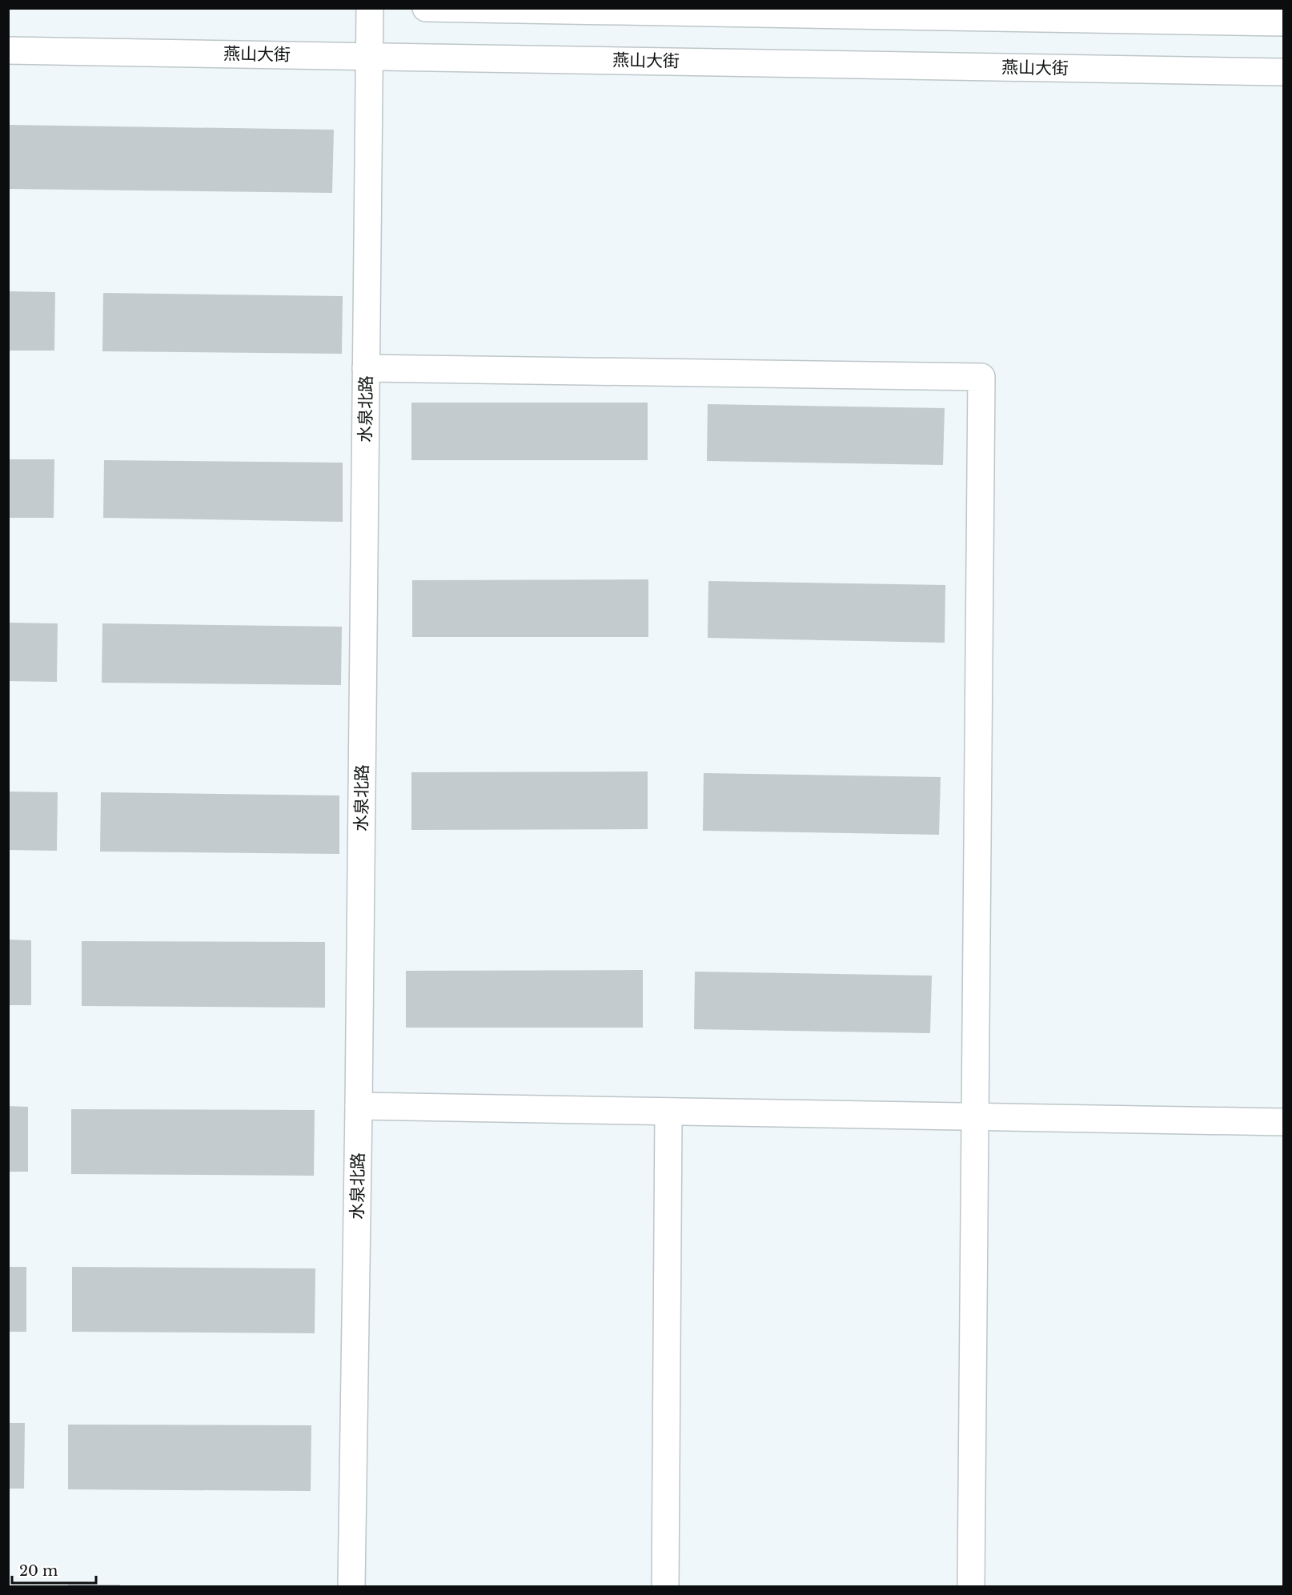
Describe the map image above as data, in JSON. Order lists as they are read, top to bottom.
{
  "streets": {
    "street": ["燕山大街", "水泉北路"]
  },
  "crossings": [
    ["燕山大街", "水泉北路"]
  ],
  "scale_bar": "20 m"
}
